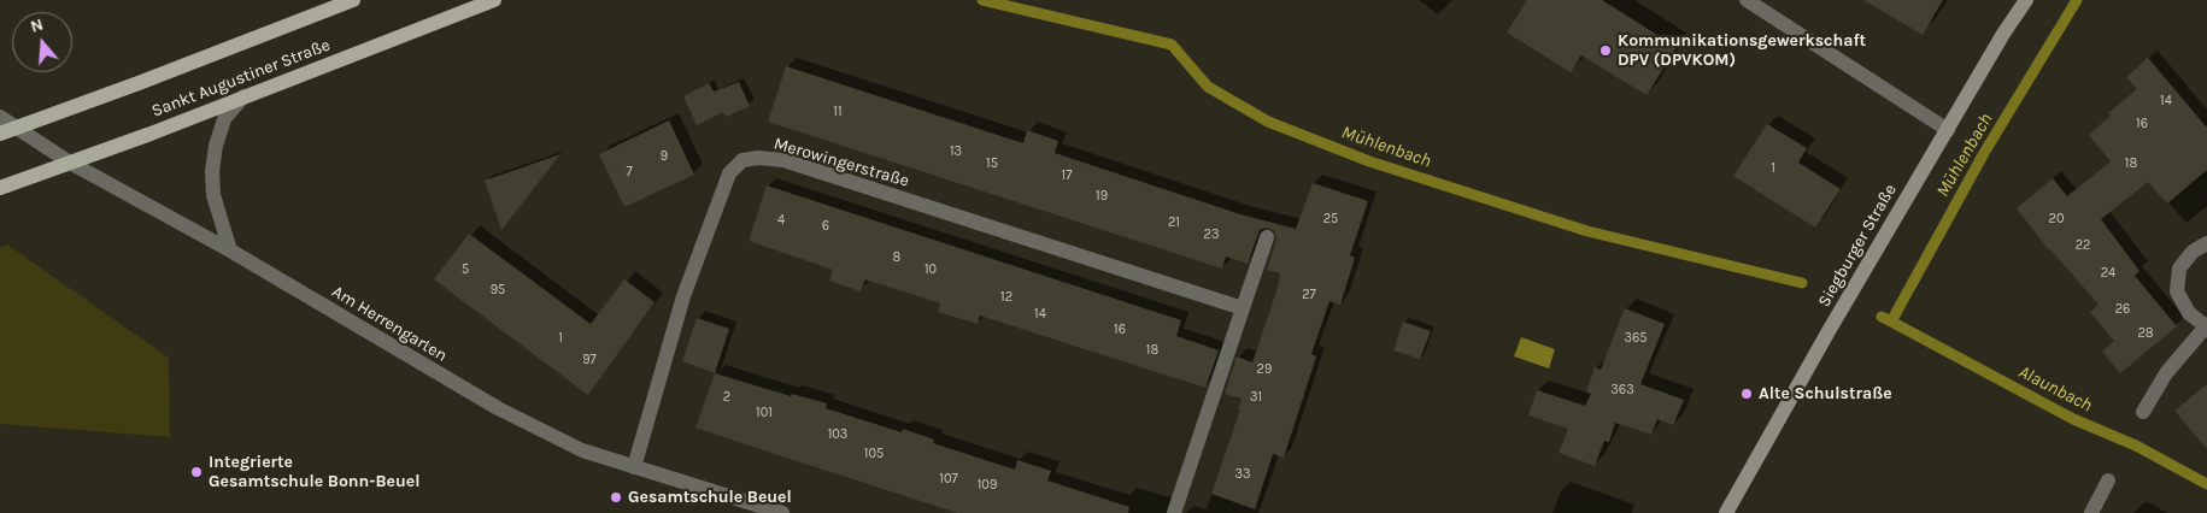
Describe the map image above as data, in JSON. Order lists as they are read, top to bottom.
{
  "streets": {
    "main road": ["Sankt Augustiner Straße", "Siegburger Straße"],
    "street": ["Merowingerstraße", "Am Herrengarten"]
  },
  "crossings": [
    ["Sankt Augustiner Straße", "Am Herrengarten"],
    ["Merowingerstraße", "Am Herrengarten"]
  ],
  "water": ["Mühlenbach", "Alaunbach"],
  "places": [
    "Kommunikationsgewerkschaft DPV (DPVKOM)",
    "Alte Schulstraße",
    "Integrierte Gesamtschule Bonn-Beuel",
    "Gesamtschule Beuel"
  ],
  "house_numbers": [
    "14",
    "11",
    "16",
    "13",
    "9",
    "15",
    "18",
    "1",
    "7",
    "17",
    "19",
    "25",
    "20",
    "4",
    "21",
    "6",
    "23",
    "22",
    "8",
    "5",
    "10",
    "24",
    "95",
    "27",
    "12",
    "26",
    "14",
    "16",
    "28",
    "1",
    "365",
    "18",
    "97",
    "29",
    "363",
    "2",
    "31",
    "101",
    "103",
    "105",
    "33",
    "107",
    "109"
  ],
  "north": "top"
}
